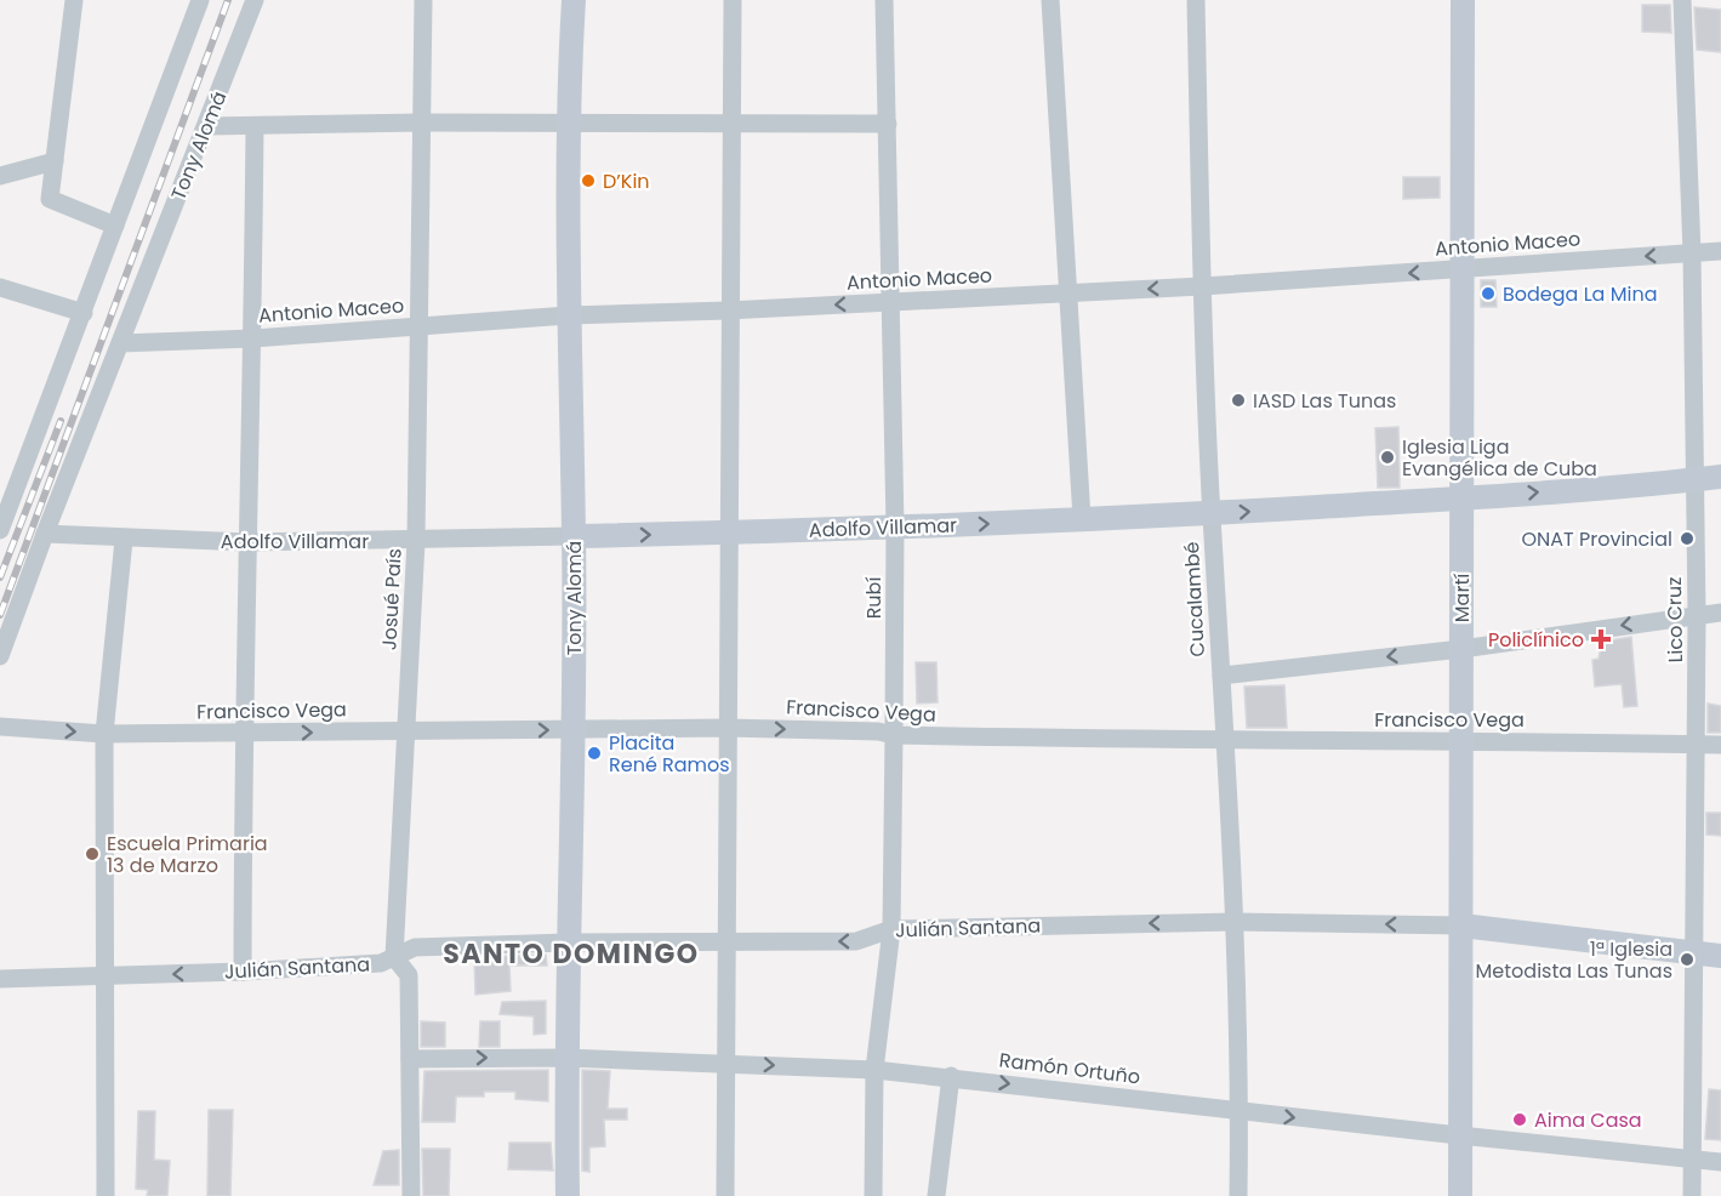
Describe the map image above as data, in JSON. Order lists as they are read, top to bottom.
{
  "streets": {
    "street": [
      "Tony Alomá",
      "Antonio Maceo",
      "Adolfo Villamar",
      "Rubí",
      "Martí",
      "Josué País",
      "Cucalambé",
      "Lico Cruz",
      "Francisco Vega",
      "Julián Santana",
      "Ramón Ortuño"
    ]
  },
  "crossings": [
    ["Tony Alomá", "Antonio Maceo"],
    ["Tony Alomá", "Adolfo Villamar"],
    ["Tony Alomá", "Francisco Vega"],
    ["Tony Alomá", "Julián Santana"],
    ["Tony Alomá", "Ramón Ortuño"],
    ["Antonio Maceo", "Rubí"],
    ["Antonio Maceo", "Martí"],
    ["Antonio Maceo", "Josué País"],
    ["Antonio Maceo", "Cucalambé"],
    ["Antonio Maceo", "Lico Cruz"],
    ["Adolfo Villamar", "Rubí"],
    ["Adolfo Villamar", "Martí"],
    ["Adolfo Villamar", "Josué País"],
    ["Adolfo Villamar", "Cucalambé"],
    ["Adolfo Villamar", "Lico Cruz"],
    ["Rubí", "Francisco Vega"],
    ["Rubí", "Julián Santana"],
    ["Rubí", "Ramón Ortuño"],
    ["Martí", "Francisco Vega"],
    ["Martí", "Julián Santana"],
    ["Martí", "Ramón Ortuño"],
    ["Josué País", "Francisco Vega"],
    ["Josué País", "Julián Santana"],
    ["Josué País", "Ramón Ortuño"],
    ["Cucalambé", "Francisco Vega"],
    ["Cucalambé", "Julián Santana"],
    ["Cucalambé", "Ramón Ortuño"],
    ["Lico Cruz", "Francisco Vega"],
    ["Lico Cruz", "Julián Santana"],
    ["Lico Cruz", "Ramón Ortuño"]
  ],
  "one_way": ["Antonio Maceo", "Julián Santana", "Ramón Ortuño"],
  "districts": ["SANTO DOMINGO"],
  "places": {
    "other": [
      "D’Kin",
      "Bodega La Mina",
      "IASD Las Tunas",
      "Iglesia Liga Evangélica de Cuba",
      "ONAT Provincial",
      "Placita René Ramos",
      "Escuela Primaria 13 de Marzo",
      "1ª Iglesia Metodista Las Tunas",
      "Aima Casa"
    ],
    "health": ["Policlínico"]
  }
}
